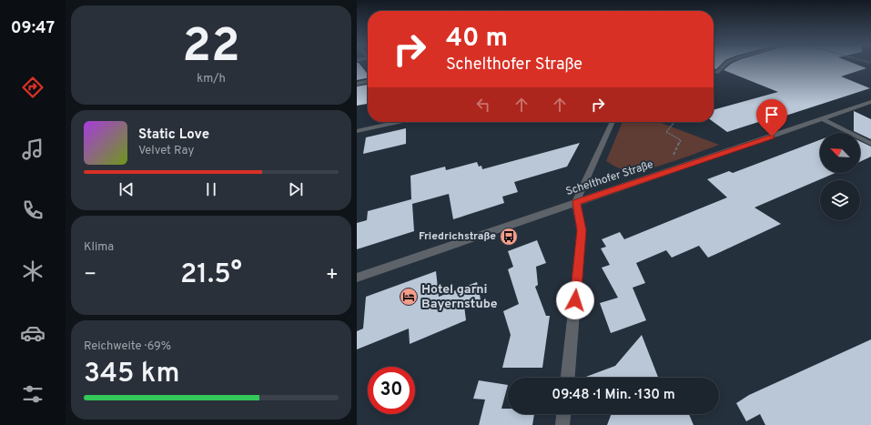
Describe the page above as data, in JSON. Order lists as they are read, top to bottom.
{
  "streets": {
    "street": ["Schelthofer Straße"]
  },
  "places": {
    "bus stop": ["Friedrichstraße"],
    "hotel": ["Hotel garni Bayernstube"]
  },
  "north": "top left",
  "page": {
    "tabs": "09:47",
    "tile": [
      ["22", "km/h"],
      "Klima",
      ["Reichweite · 69%", "345 km"]
    ],
    "turn": ["40 m", "Schelthofer Straße"],
    "song": ["Static Love", "Velvet Ray"],
    "heat": ["−", "21.5°", "+"],
    "limit": "30",
    "trip": "09:48 · 1 Min. · 130 m"
  }
}
